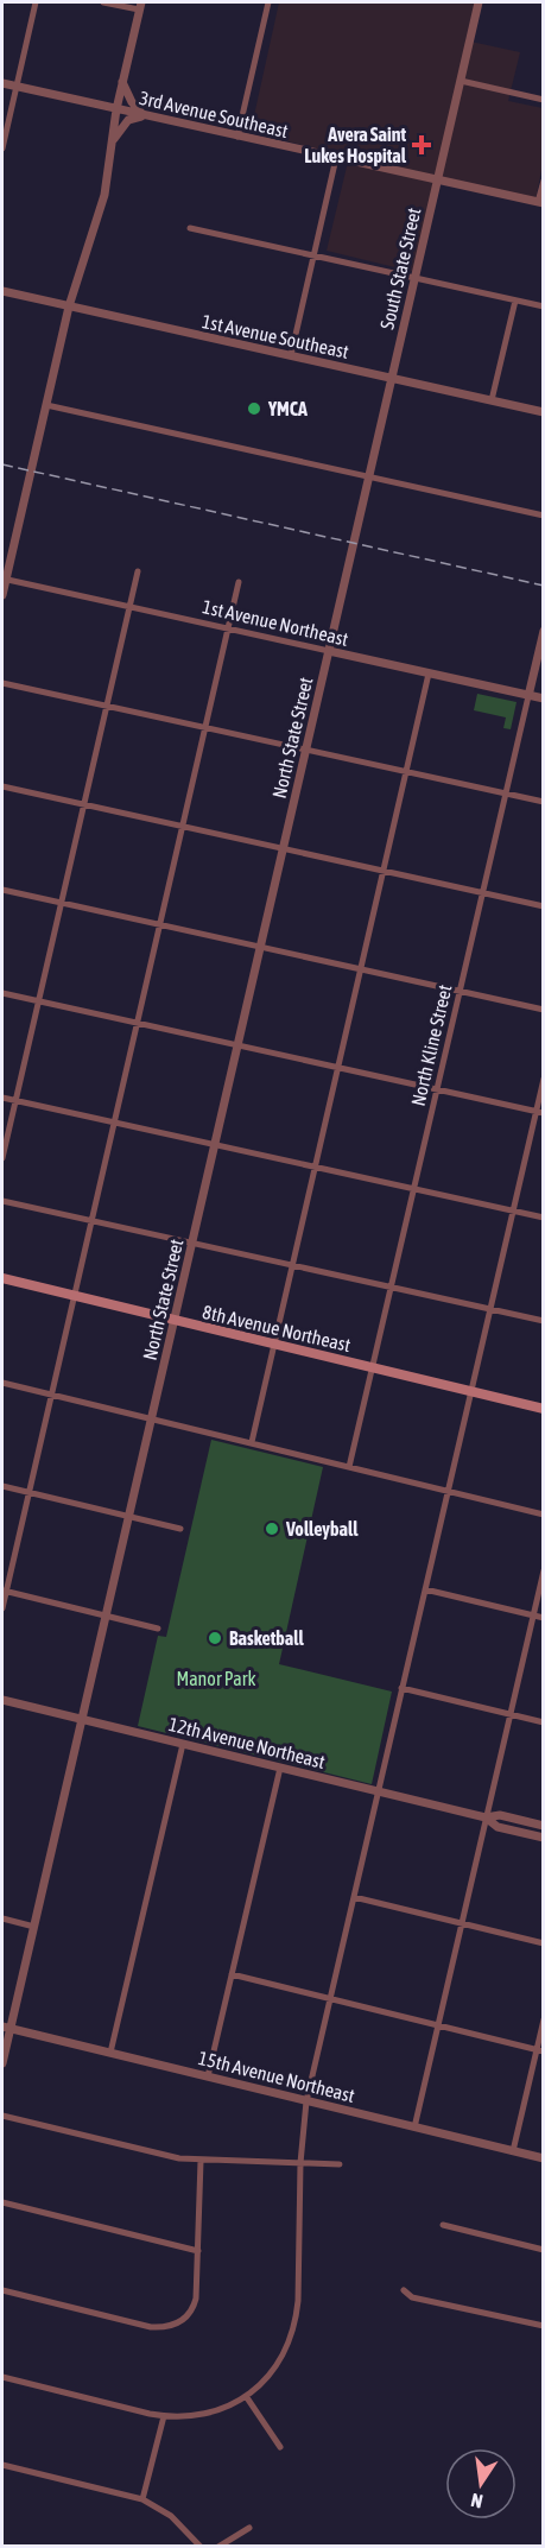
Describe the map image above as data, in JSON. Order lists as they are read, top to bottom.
{
  "streets": {
    "main road": ["8th Avenue Northeast"],
    "street": [
      "3rd Avenue Southeast",
      "South State Street",
      "1st Avenue Southeast",
      "1st Avenue Northeast",
      "North State Street",
      "North Kline Street",
      "12th Avenue Northeast",
      "15th Avenue Northeast"
    ]
  },
  "crossings": [
    ["3rd Avenue Southeast", "South State Street"],
    ["South State Street", "1st Avenue Southeast"],
    ["South State Street", "North State Street"],
    ["1st Avenue Northeast", "North State Street"],
    ["1st Avenue Northeast", "North Kline Street"],
    ["North State Street", "8th Avenue Northeast"],
    ["North State Street", "12th Avenue Northeast"],
    ["North State Street", "15th Avenue Northeast"],
    ["North Kline Street", "8th Avenue Northeast"]
  ],
  "parks": ["Manor Park"],
  "places": {
    "health": ["Avera Saint Lukes Hospital"],
    "other": ["YMCA", "Volleyball", "Basketball"]
  },
  "north": "bottom"
}
